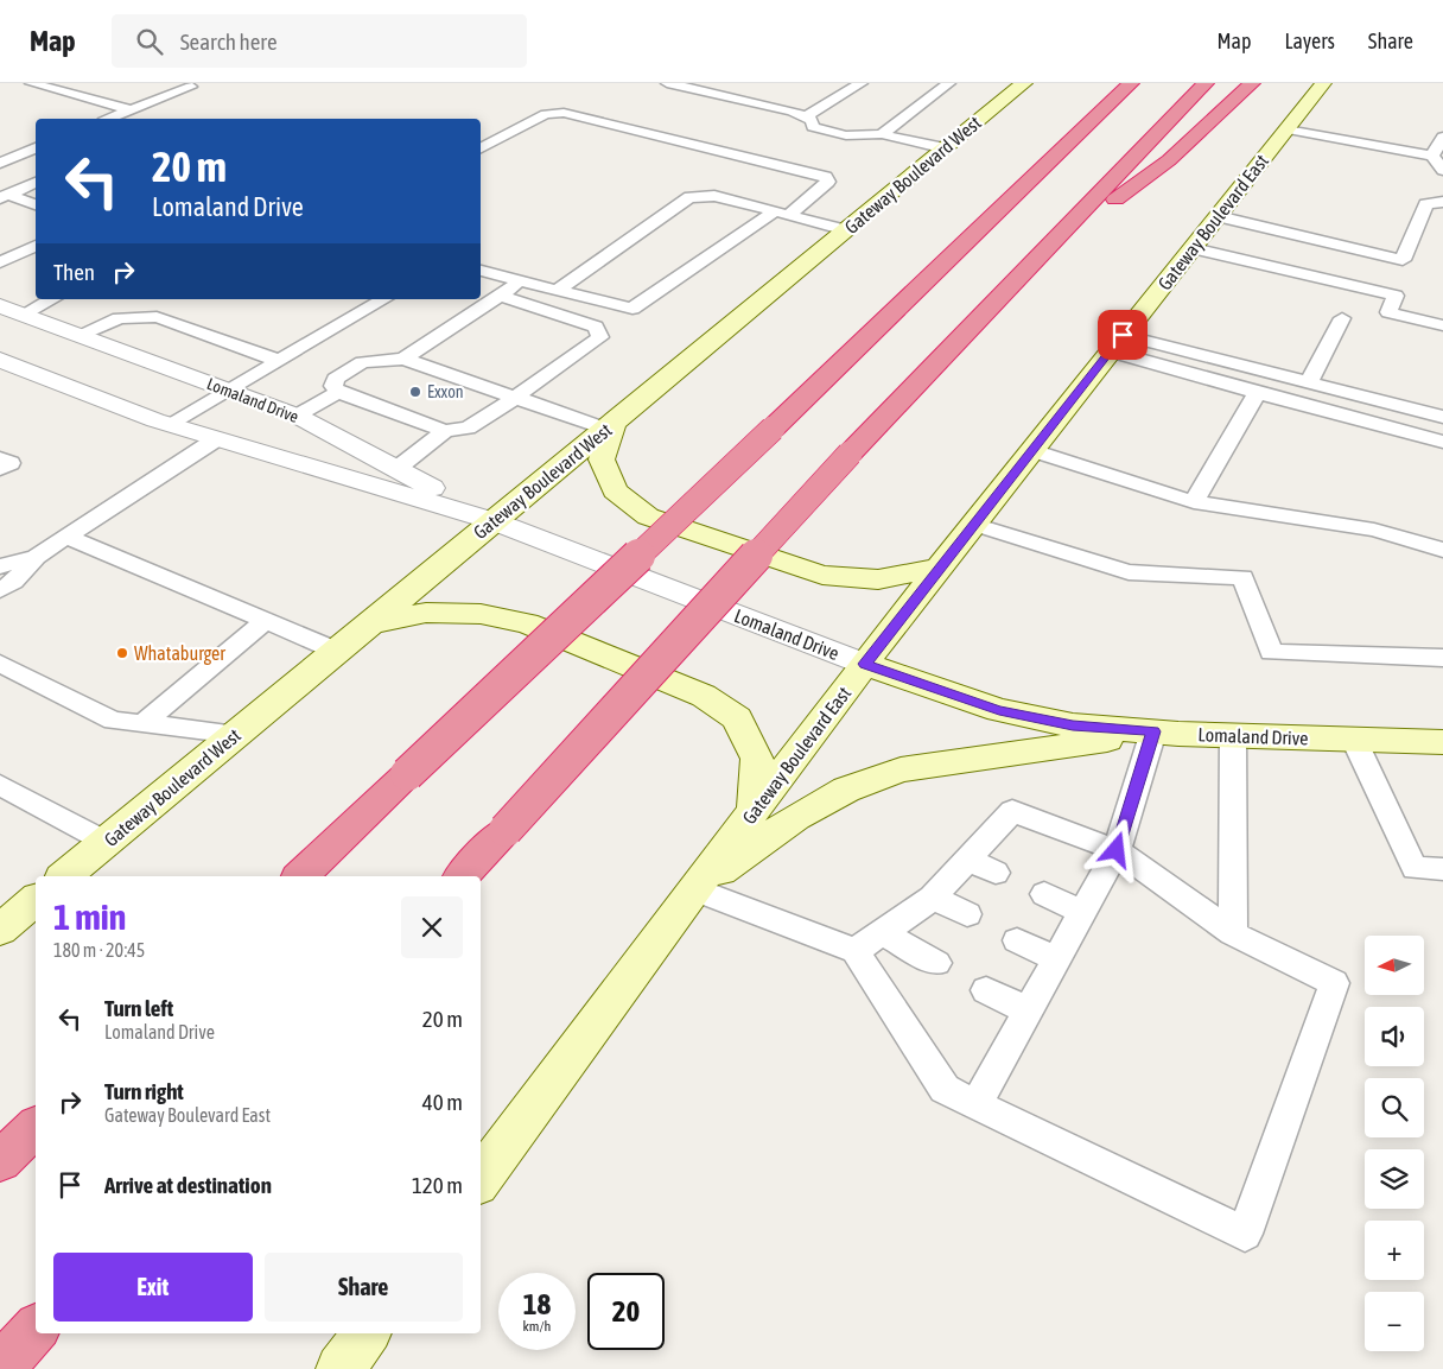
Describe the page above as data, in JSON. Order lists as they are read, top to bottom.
{
  "streets": {
    "main road": ["Gateway Boulevard West", "Gateway Boulevard East", "Lomaland Drive"]
  },
  "crossings": [
    ["Gateway Boulevard West", "Lomaland Drive"],
    ["Gateway Boulevard East", "Lomaland Drive"]
  ],
  "places": ["Exxon", "Whataburger"],
  "north": "left",
  "page": {
    "header": "Map",
    "search": "Search here",
    "nav": ["Map", "Layers", "Share"],
    "turn": ["20 m", "Lomaland Drive"],
    "then": "Then",
    "heading": ["1 min", "180 m · 20:45"],
    "map_buttons": ["+", "−"],
    "list": [
      {
        "name": "Turn left",
        "note": "Lomaland Drive",
        "value": "20 m"
      },
      {
        "name": "Turn right",
        "note": "Gateway Boulevard East",
        "value": "40 m"
      },
      {
        "name": "Arrive at destination",
        "value": "120 m"
      }
    ],
    "buttons": ["Exit", "Share"],
    "speed": "18 km/h",
    "limit": "20"
  }
}
